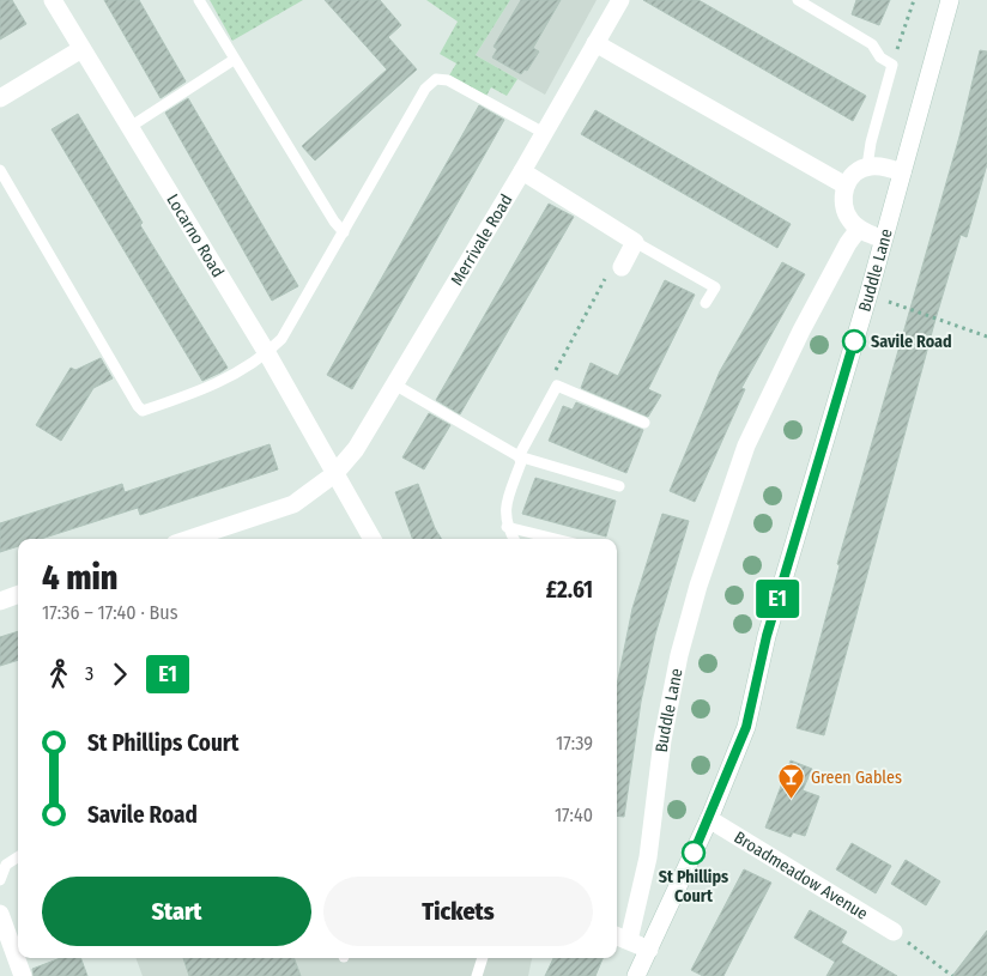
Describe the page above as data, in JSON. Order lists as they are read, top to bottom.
{
  "streets": {
    "street": [
      "Locarno Road",
      "Merrivale Road",
      "Buddle Lane",
      "Broadmeadow Avenue"
    ]
  },
  "crossings": [
    ["Locarno Road", "Merrivale Road"],
    ["Buddle Lane", "Broadmeadow Avenue"]
  ],
  "places": {
    "other": ["Savile Road", "St Phillips Court"],
    "bar": ["Green Gables"]
  },
  "lines": ["bus line E1"],
  "page": {
    "on_map": "E1",
    "heading": ["4 min", "17:36 – 17:40 · Bus", "£2.61"],
    "legs": ["3", "E1"],
    "list": [
      {
        "name": "St Phillips Court",
        "value": "17:39"
      },
      {
        "name": "Savile Road",
        "value": "17:40"
      }
    ],
    "buttons": ["Start", "Tickets"]
  }
}
